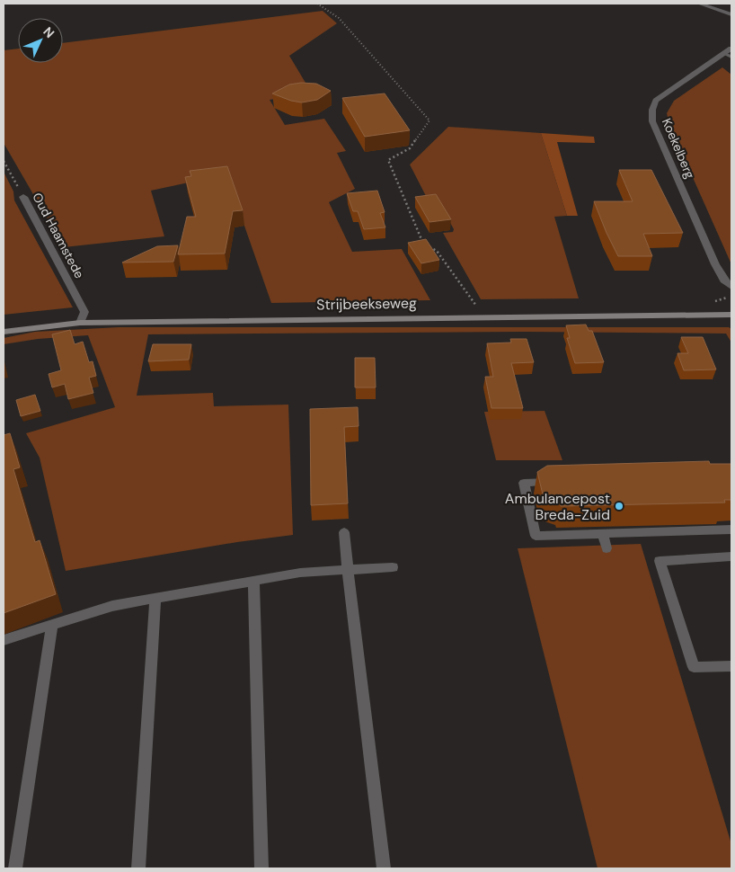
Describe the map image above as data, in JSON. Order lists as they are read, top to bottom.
{
  "streets": {
    "main road": ["Strijbeekseweg"],
    "street": ["Koekelberg", "Oud Haamstede"]
  },
  "crossings": [
    ["Oud Haamstede", "Strijbeekseweg"]
  ],
  "places": ["Ambulancepost Breda-Zuid"],
  "north": "top right"
}
